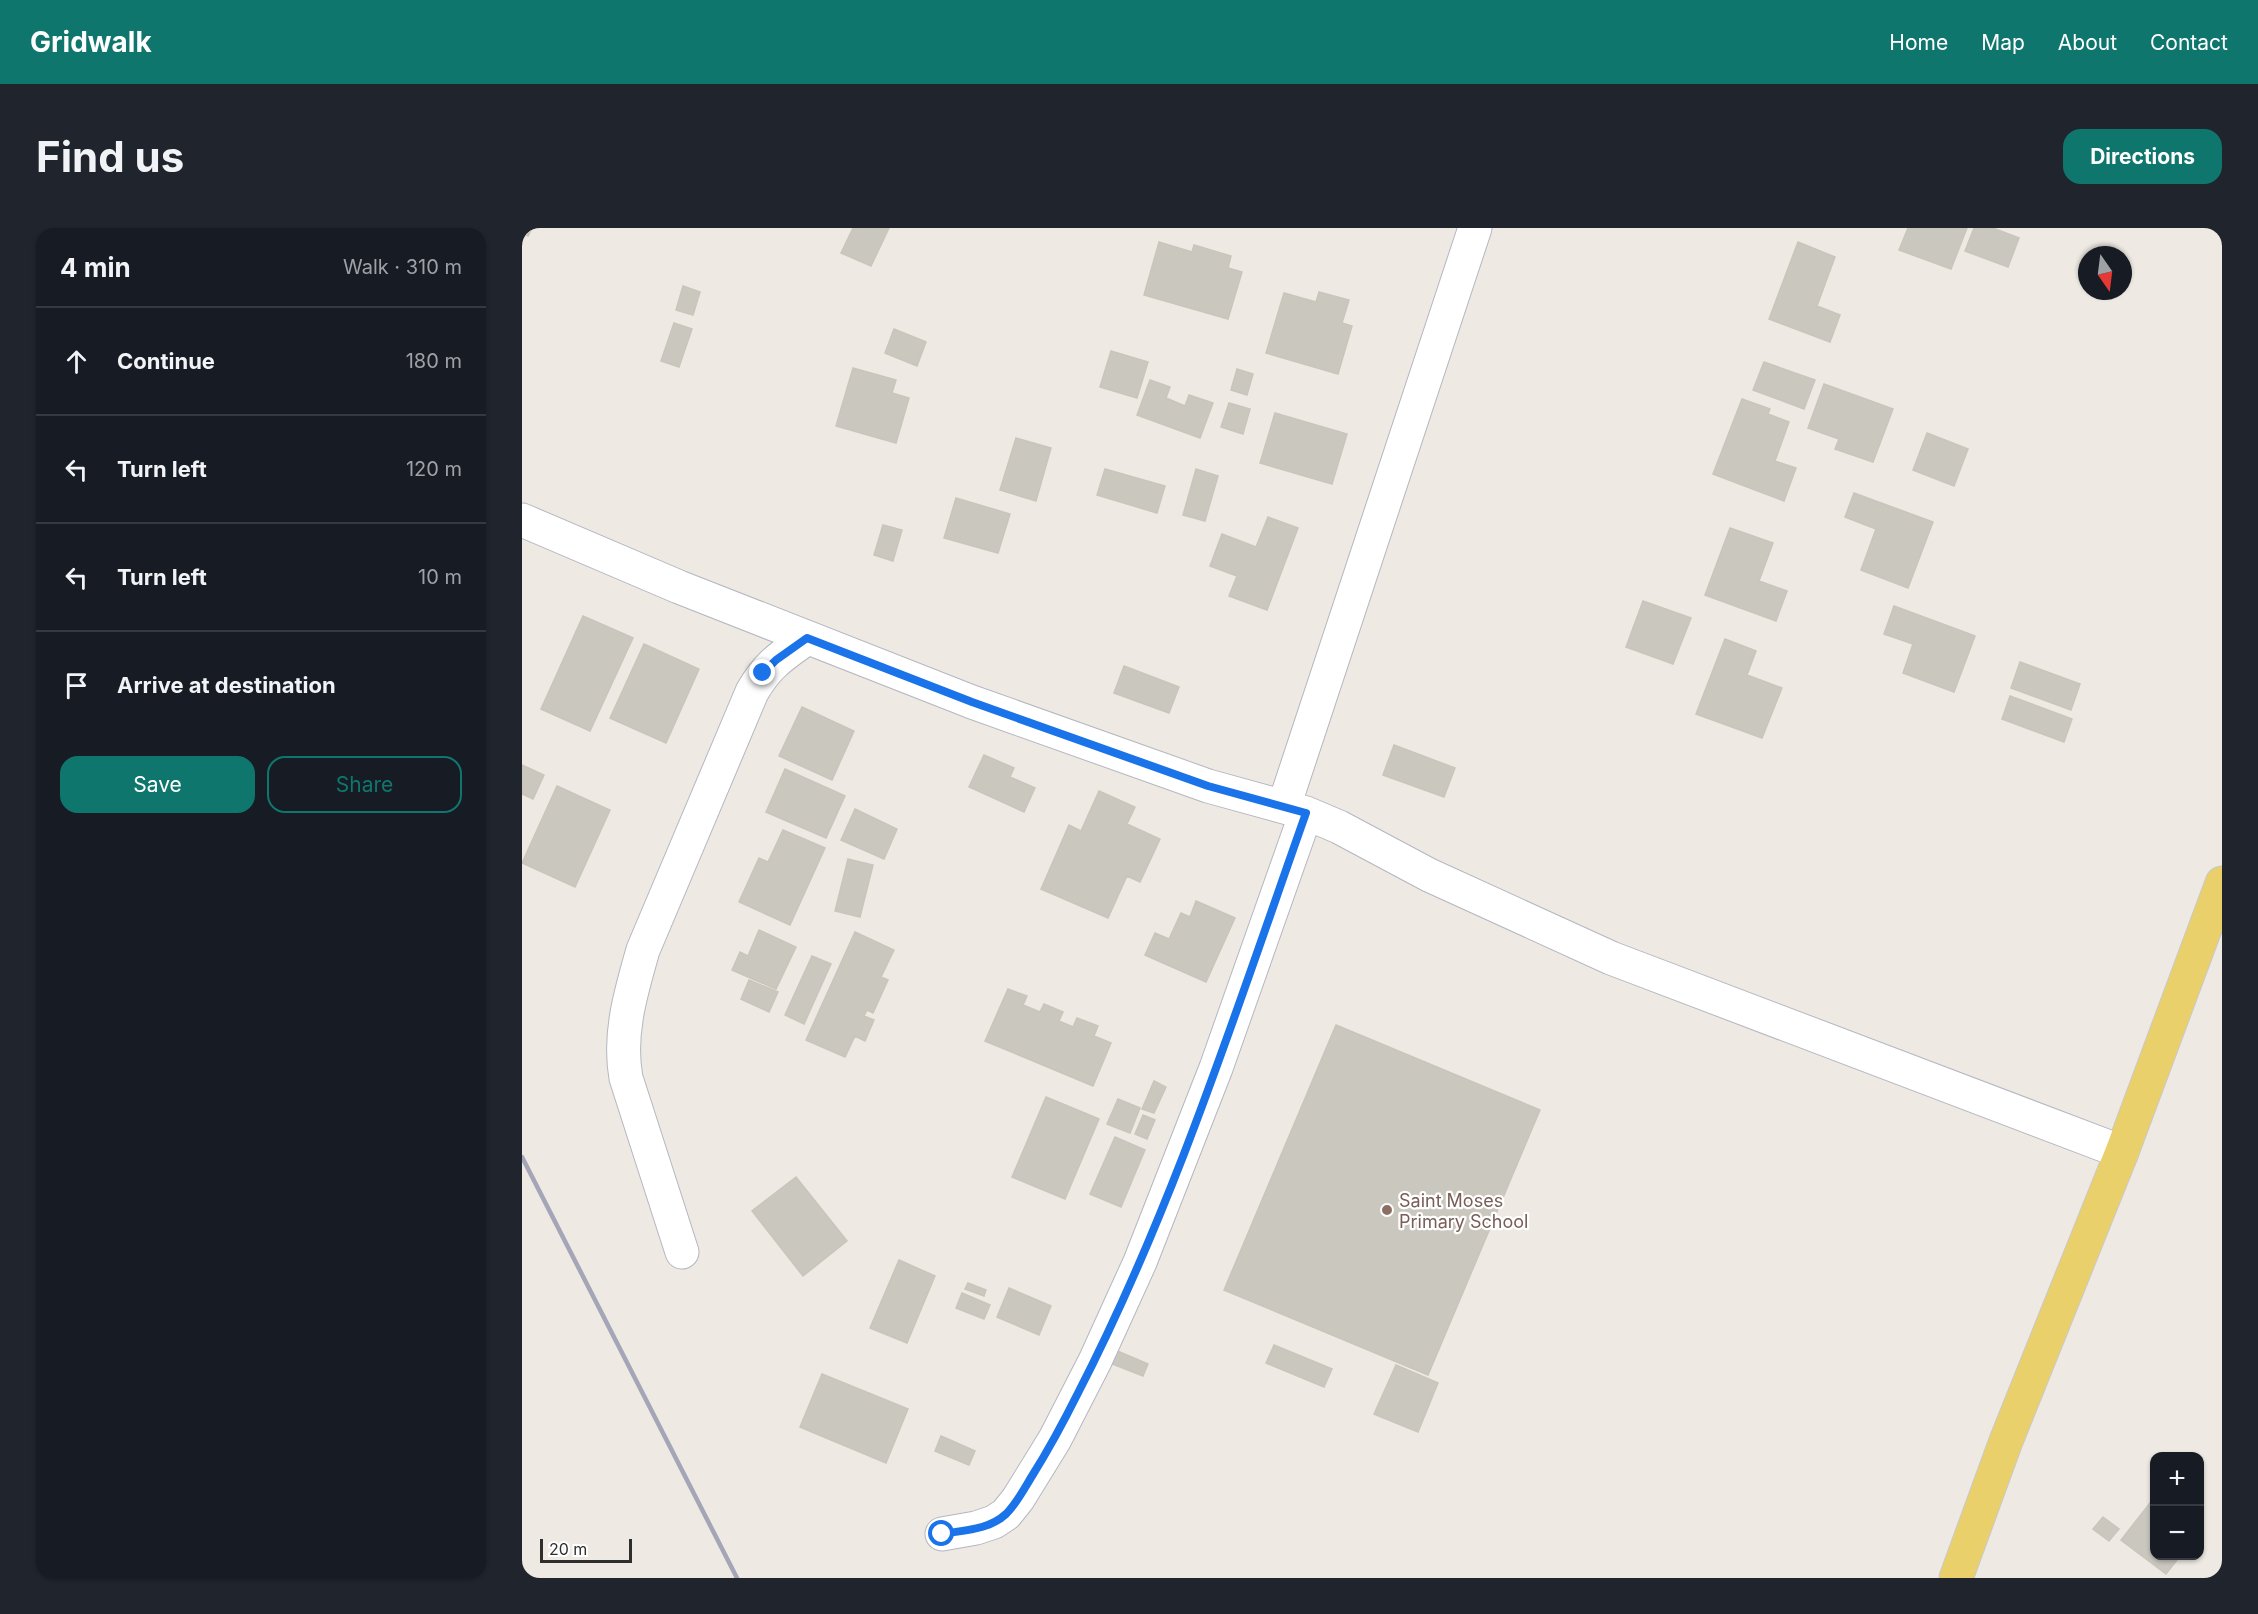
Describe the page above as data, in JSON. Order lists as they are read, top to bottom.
{
  "places": ["Saint Moses Primary School"],
  "scale_bar": "20 m",
  "north": "bottom",
  "page": {
    "header": "Gridwalk",
    "nav": [
      "Home",
      "Map",
      "About",
      "Contact"
    ],
    "buttons": [
      "Directions",
      ["Save", "Share"]
    ],
    "title": "Find us",
    "heading": ["4 min", "Walk · 310 m"],
    "list": [
      ["Continue", "180 m"],
      ["Turn left", "120 m"],
      ["Turn left", "10 m"],
      "Arrive at destination"
    ],
    "map_buttons": ["+", "−"],
    "scale": "20 m"
  }
}
